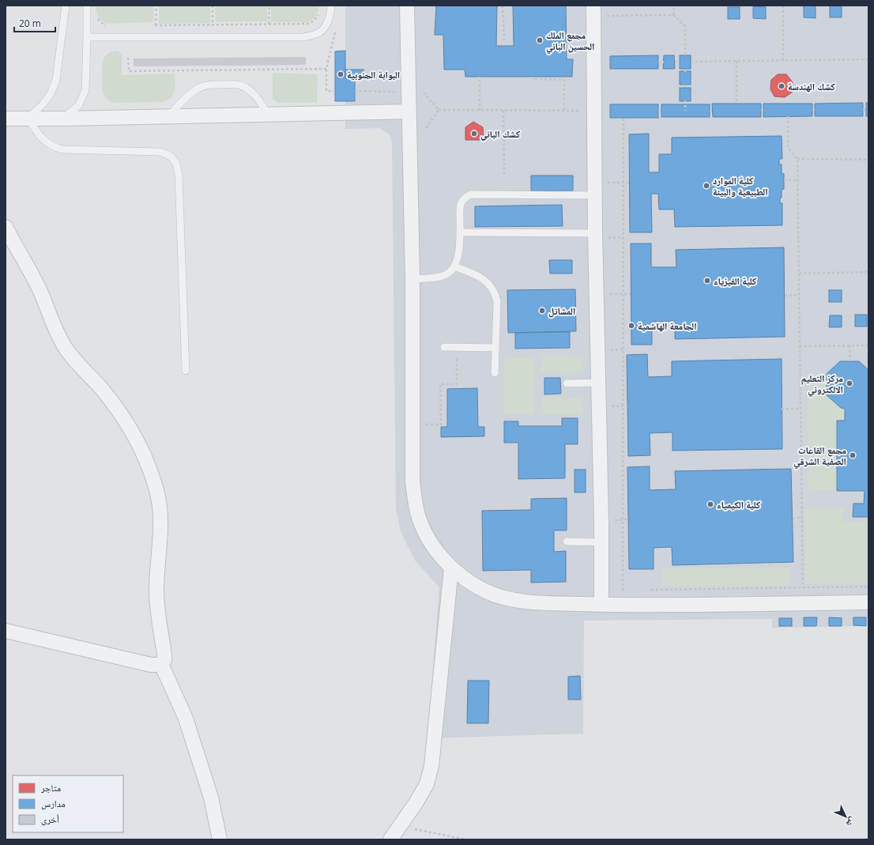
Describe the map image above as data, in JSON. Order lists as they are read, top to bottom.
{
  "places": [
    "مجمع الملك الحسين الباني",
    "البوابة الجنوبية",
    "كشك الهندسة",
    "كشك الباني",
    "كلية الموارد الطبيعية والبيئة",
    "كلية الفيزياء",
    "المشاتل",
    "الجامعة الهاشمية",
    "مركز التعليم الالكتروني",
    "مجمع القاعات الصفية الشرقي",
    "كلية الكيمياء"
  ],
  "legend": ["متاجر", "مدارس", "أخرى"],
  "scale_bar": "20 m",
  "north": "bottom right"
}
